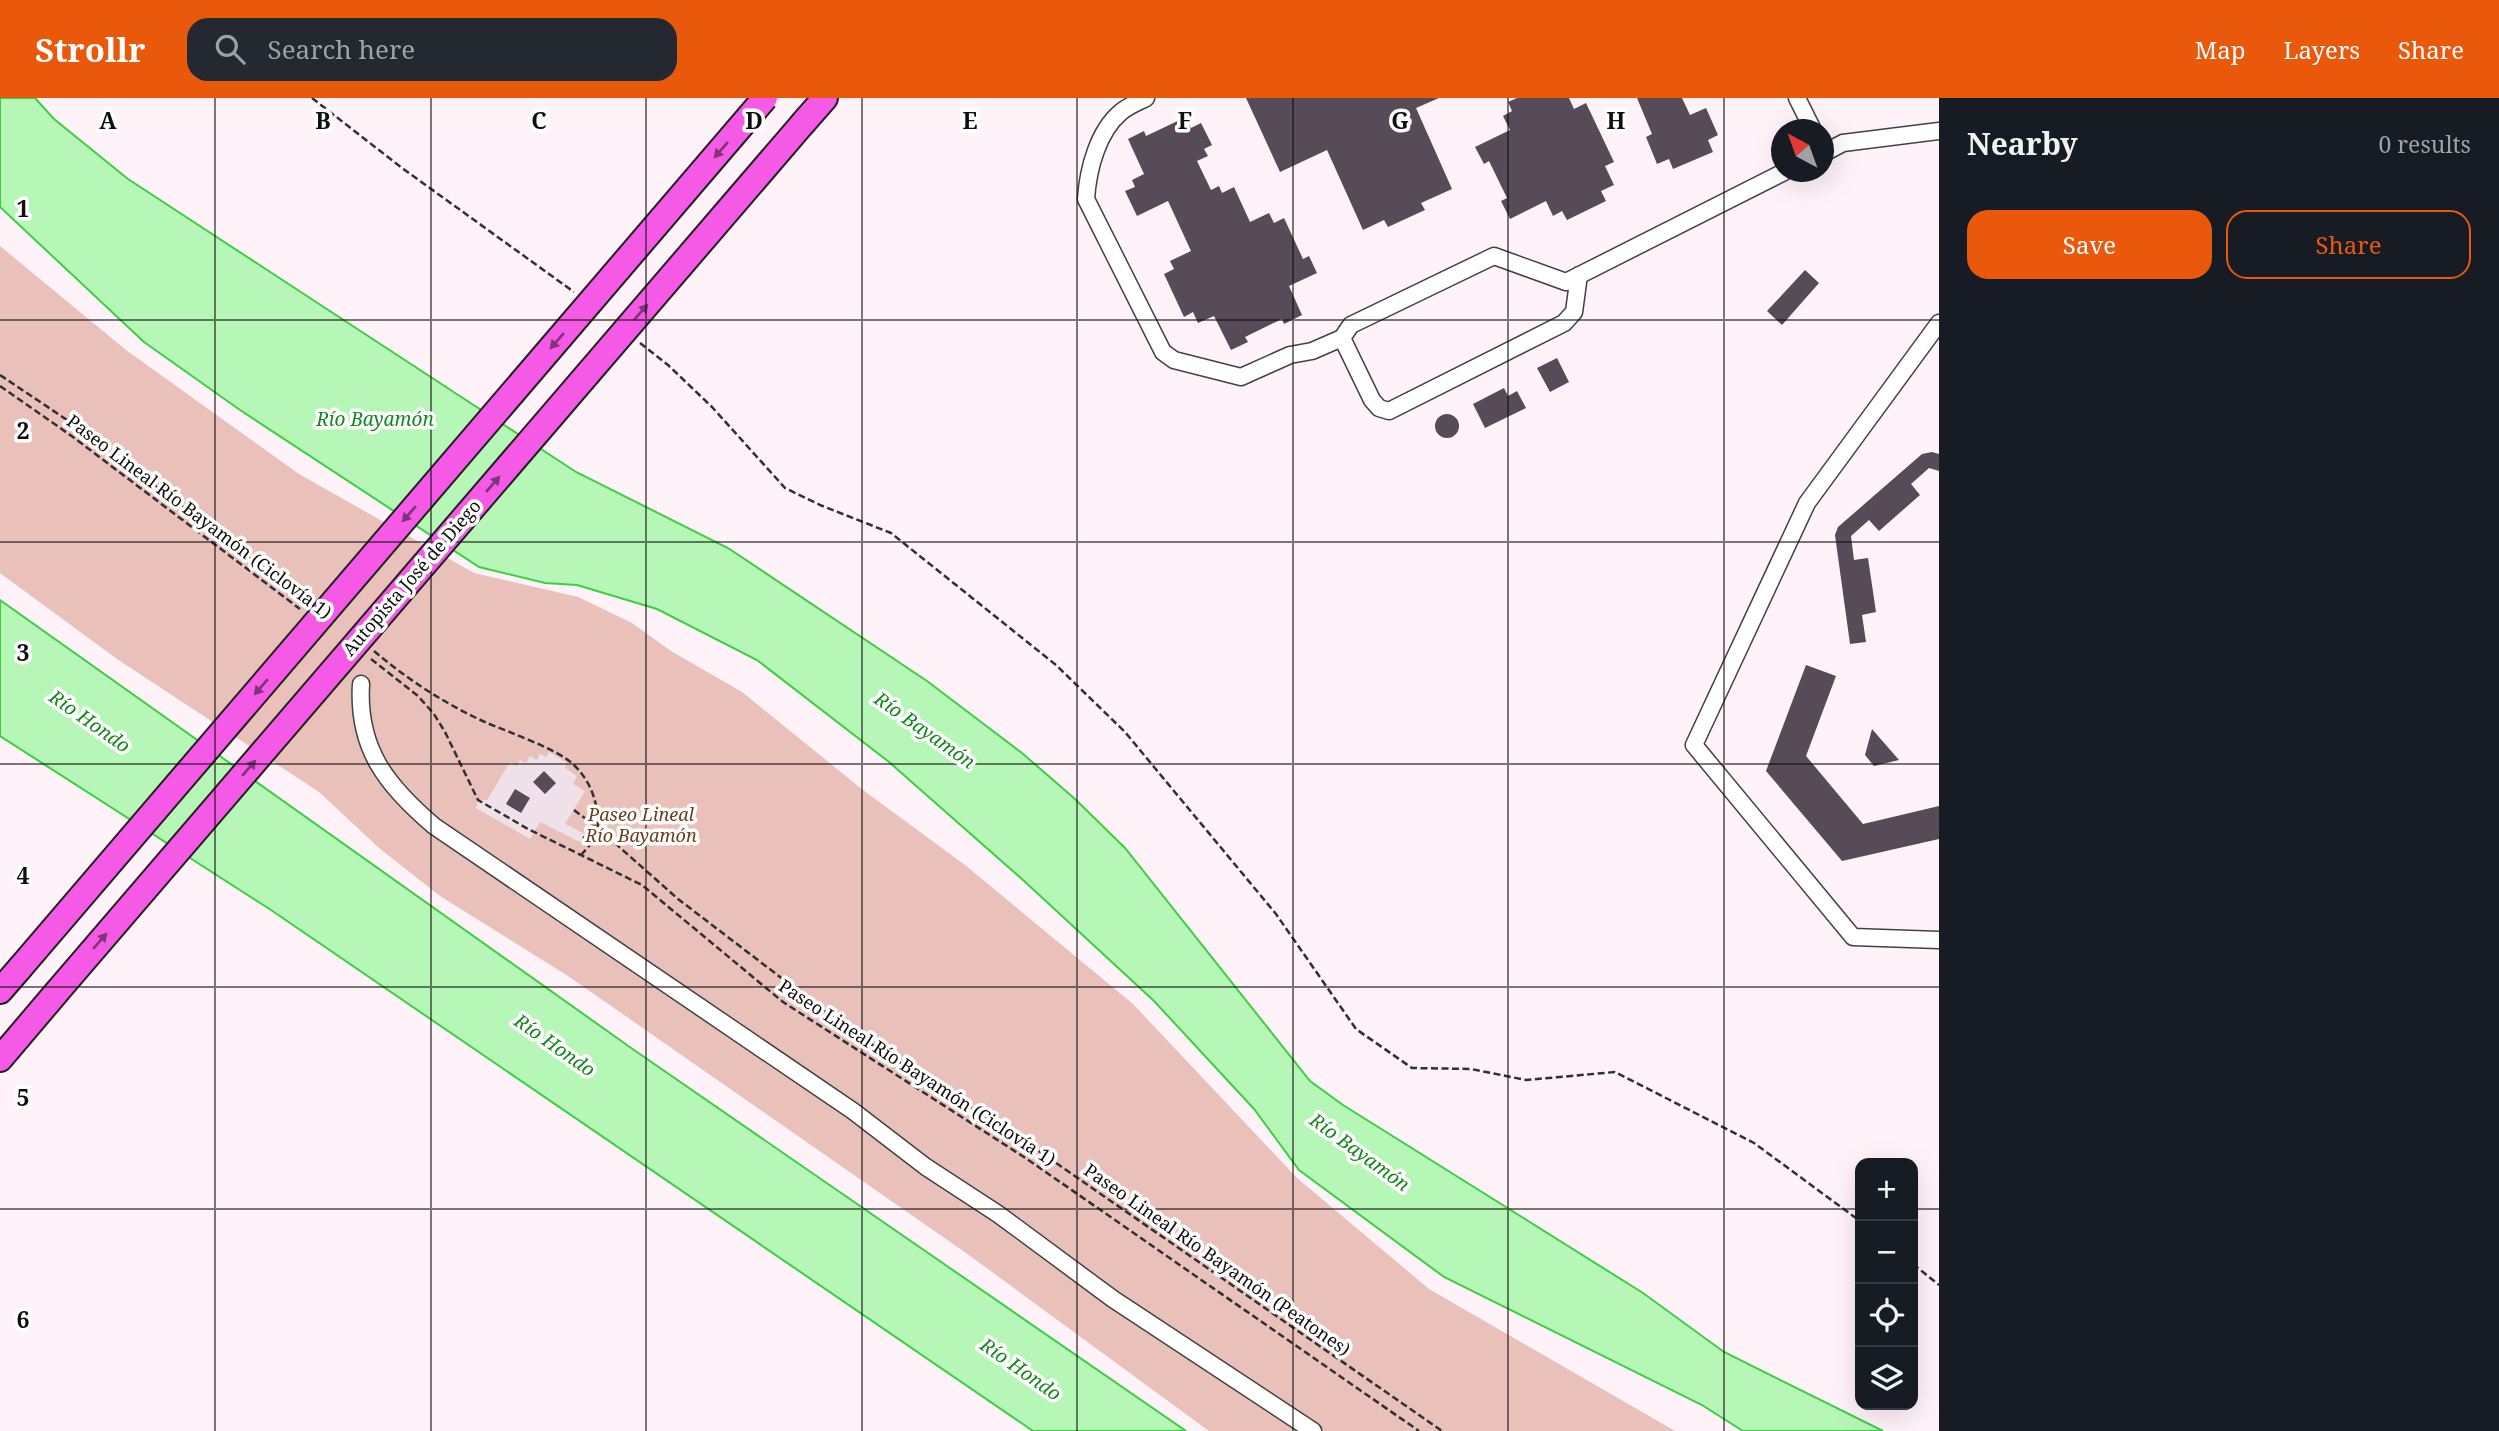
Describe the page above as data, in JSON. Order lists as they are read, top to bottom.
{
  "streets": {
    "highway": ["Autopista José de Diego"],
    "path": ["Paseo Lineal Río Bayamón (Ciclovía 1)", "Paseo Lineal Río Bayamón (Peatones)"]
  },
  "water": ["Río Bayamón", "Río Hondo"],
  "parks": ["Paseo Lineal Río Bayamón"],
  "north": "top left",
  "page": {
    "header": "Strollr",
    "search": "Search here",
    "nav": ["Map", "Layers", "Share"],
    "heading": ["Nearby", "0 results"],
    "buttons": ["Save", "Share"],
    "map_buttons": ["+", "−"]
  },
  "grid": {
    "columns": [
      "A",
      "B",
      "C",
      "D",
      "E",
      "F",
      "G",
      "H"
    ],
    "rows": [
      "1",
      "2",
      "3",
      "4",
      "5",
      "6"
    ]
  }
}
